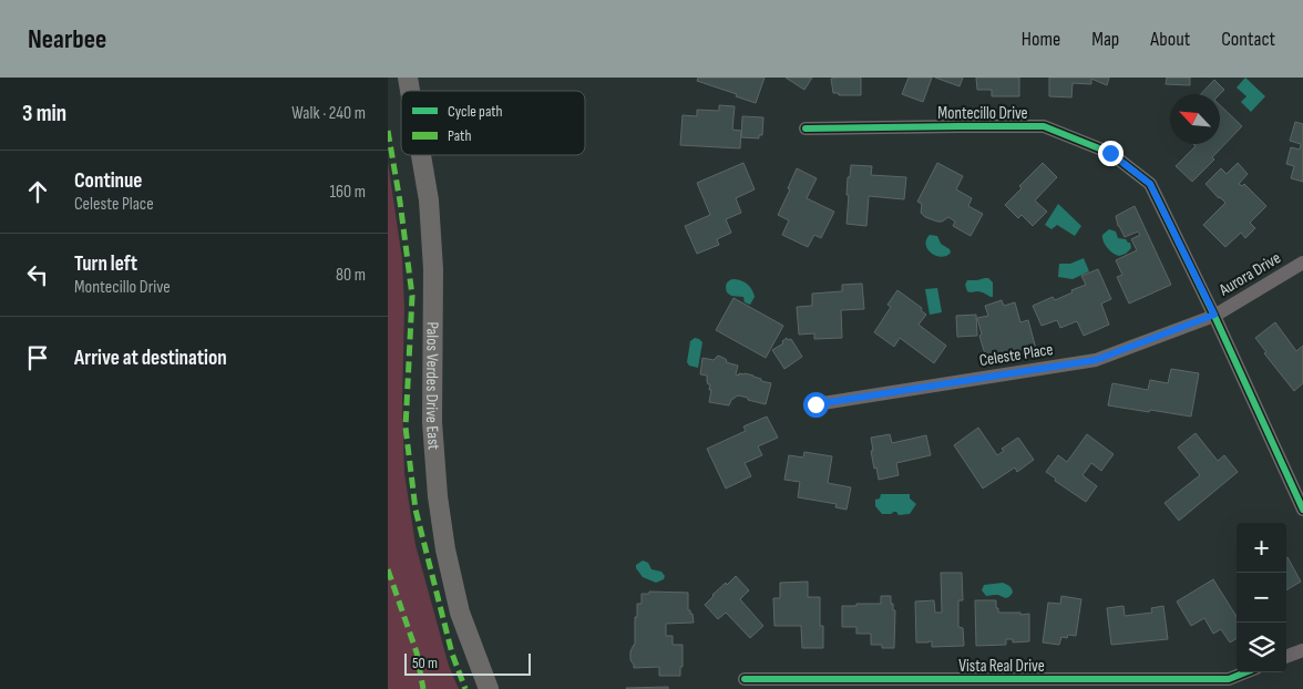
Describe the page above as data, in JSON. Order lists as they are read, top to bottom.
{
  "streets": {
    "main road": ["Palos Verdes Drive East"],
    "street": [
      "Montecillo Drive",
      "Aurora Drive",
      "Celeste Place",
      "Vista Real Drive"
    ]
  },
  "crossings": [
    ["Montecillo Drive", "Aurora Drive"],
    ["Montecillo Drive", "Celeste Place"],
    ["Aurora Drive", "Celeste Place"]
  ],
  "legend": ["Cycle path", "Path"],
  "scale_bar": "50 m",
  "north": "top left",
  "page": {
    "header": "Nearbee",
    "nav": [
      "Home",
      "Map",
      "About",
      "Contact"
    ],
    "heading": ["3 min", "Walk · 240 m"],
    "list": [
      ["Continue", "Celeste Place", "160 m"],
      ["Turn left", "Montecillo Drive", "80 m"],
      "Arrive at destination"
    ],
    "map_buttons": ["+", "−"],
    "scale": "50 m"
  }
}
